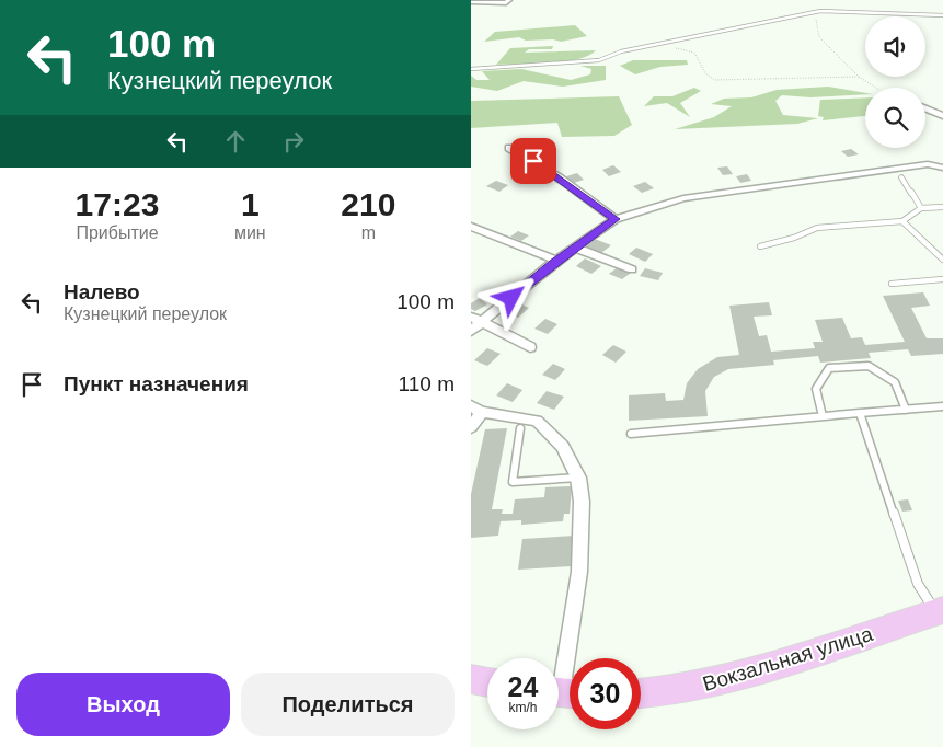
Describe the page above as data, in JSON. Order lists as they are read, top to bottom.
{
  "streets": {
    "main road": ["Вокзальная улица"]
  },
  "page": {
    "turn": ["100 m", "Кузнецкий переулок"],
    "eta": [
      "17:23",
      "Прибытие",
      "1",
      "мин",
      "210",
      "m"
    ],
    "list": [
      {
        "name": "Налево",
        "note": "Кузнецкий переулок",
        "value": "100 m"
      },
      {
        "name": "Пункт назначения",
        "value": "110 m"
      }
    ],
    "speed": "24 km/h",
    "limit": "30",
    "buttons": ["Выход", "Поделиться"]
  }
}
